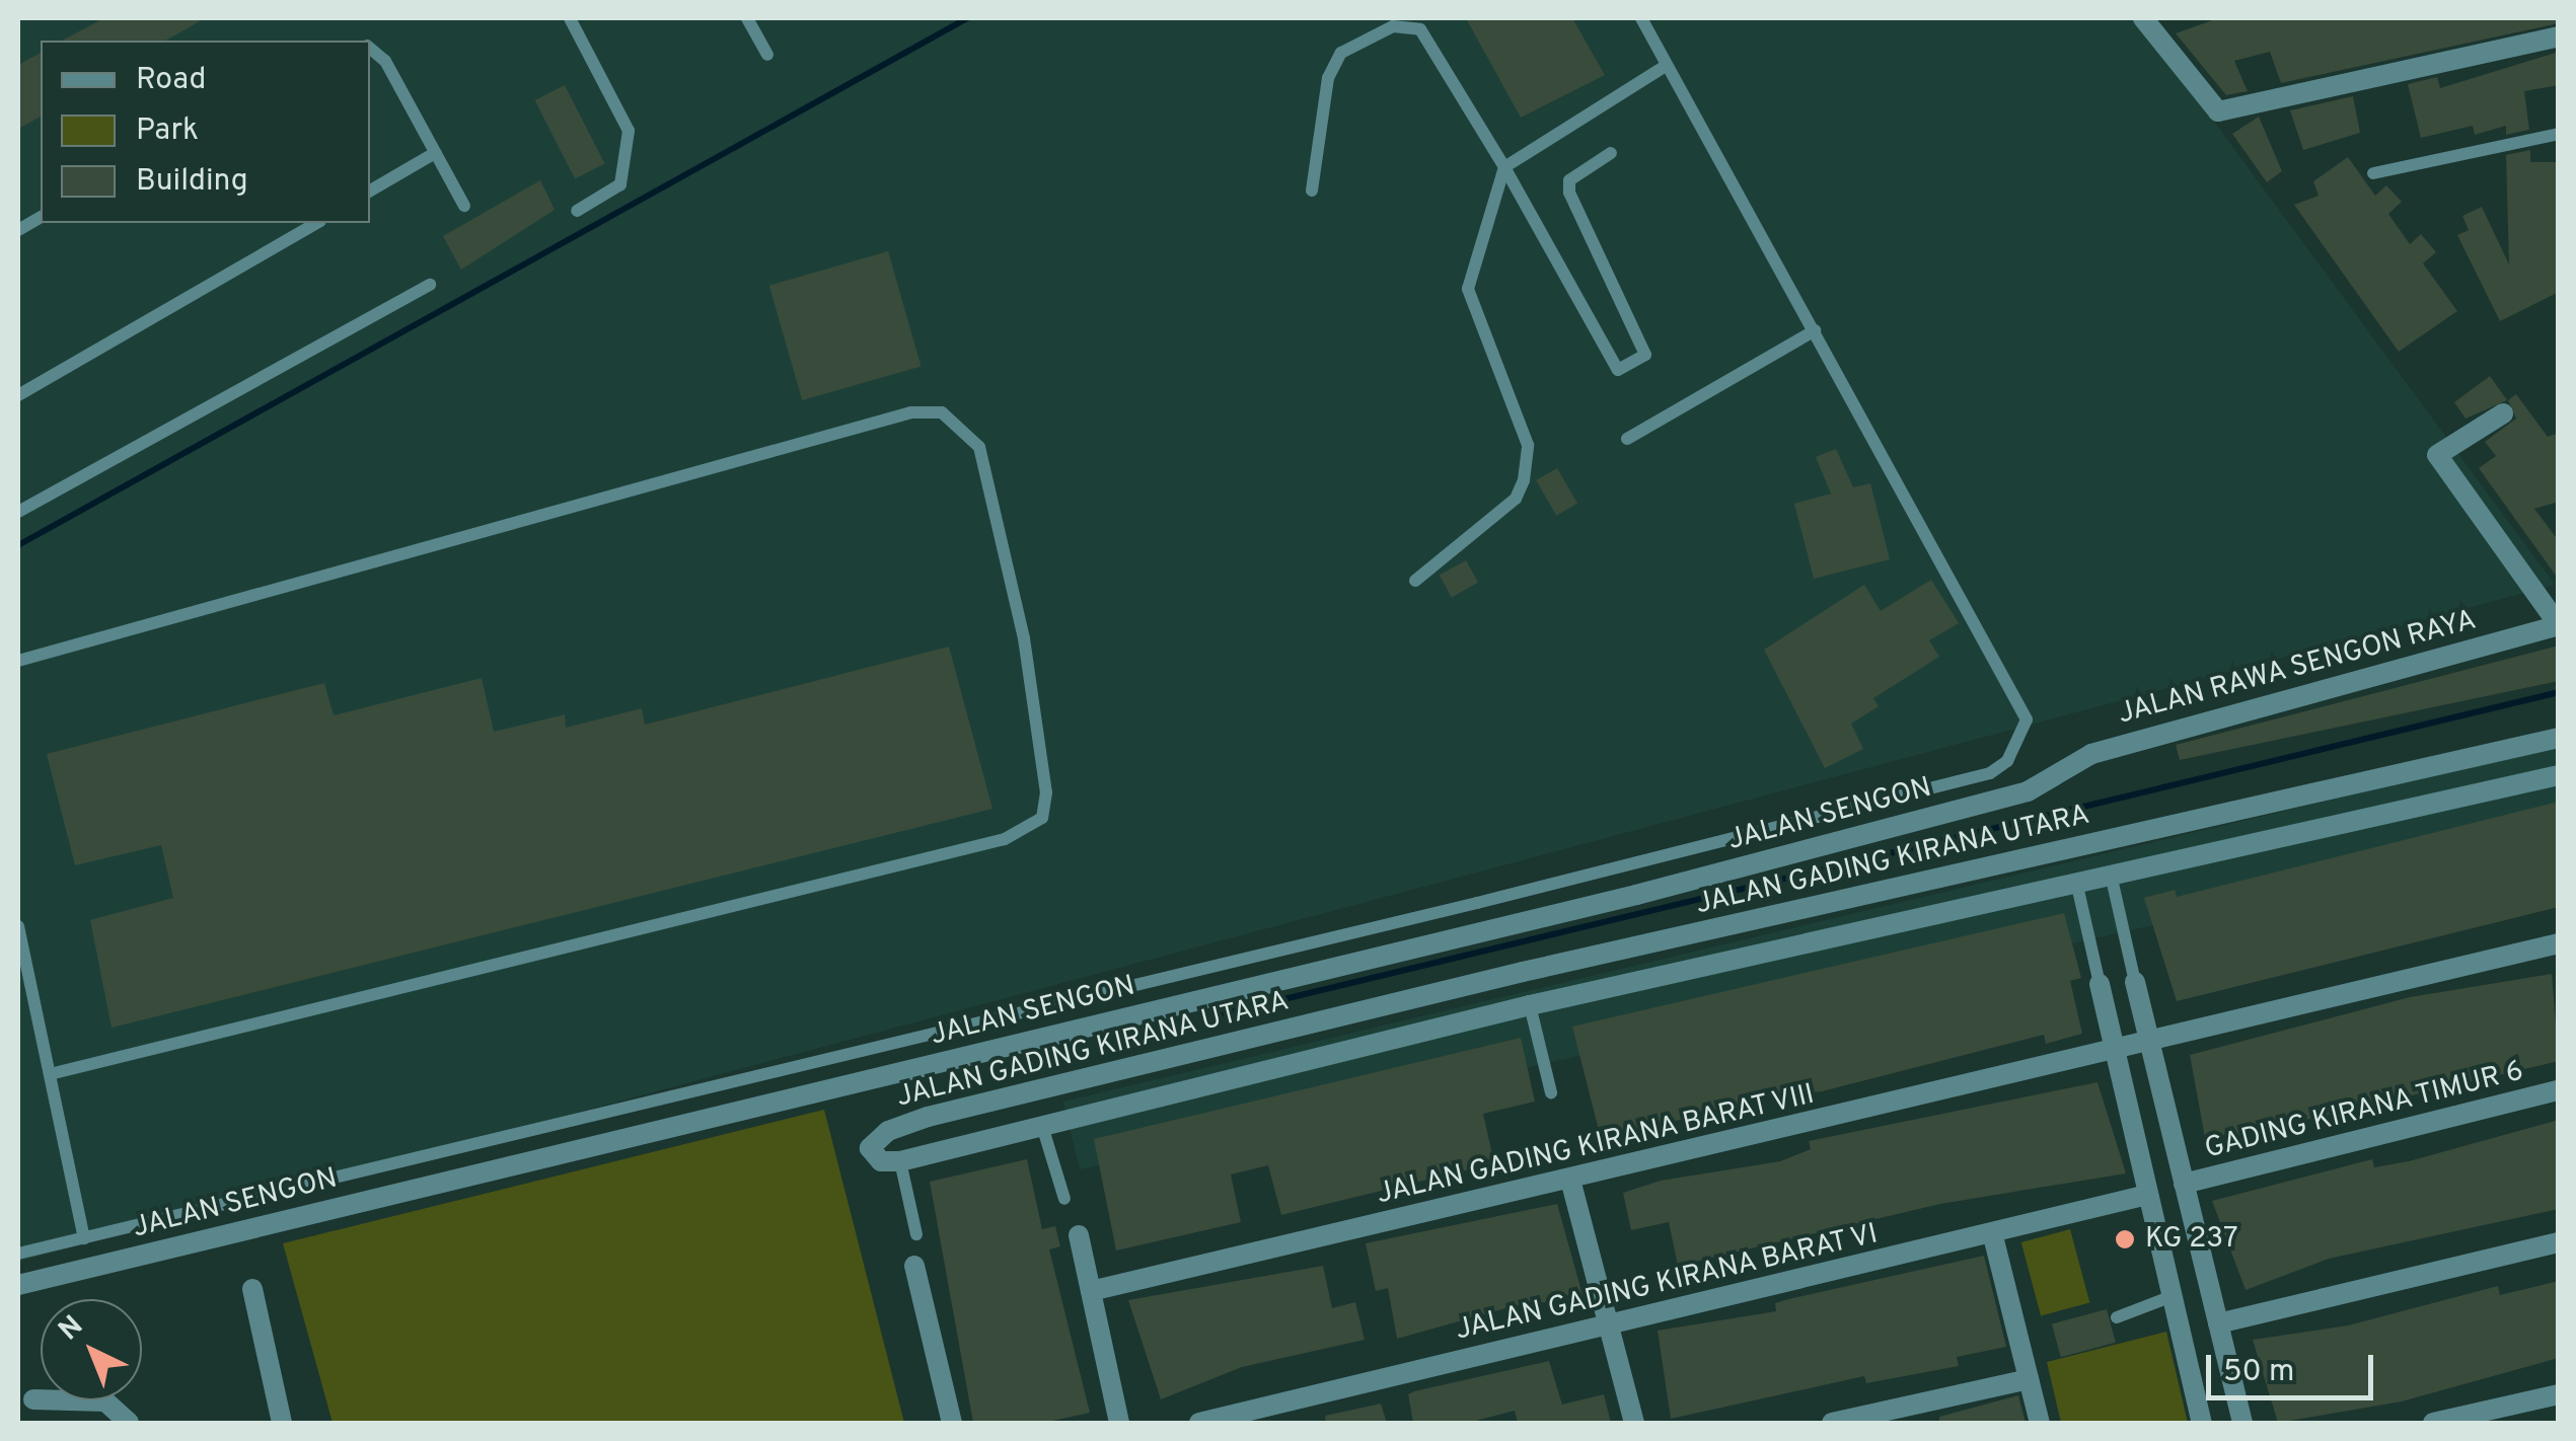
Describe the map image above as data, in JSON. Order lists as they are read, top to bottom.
{
  "streets": {
    "street": [
      "JALAN RAWA SENGON RAYA",
      "JALAN SENGON",
      "JALAN GADING KIRANA UTARA",
      "GADING KIRANA TIMUR 6",
      "JALAN GADING KIRANA BARAT VIII",
      "JALAN GADING KIRANA BARAT VI"
    ]
  },
  "crossings": [
    ["JALAN RAWA SENGON RAYA", "JALAN SENGON"]
  ],
  "places": ["KG 237"],
  "legend": ["Road", "Park", "Building"],
  "scale_bar": "50 m",
  "north": "top left"
}
